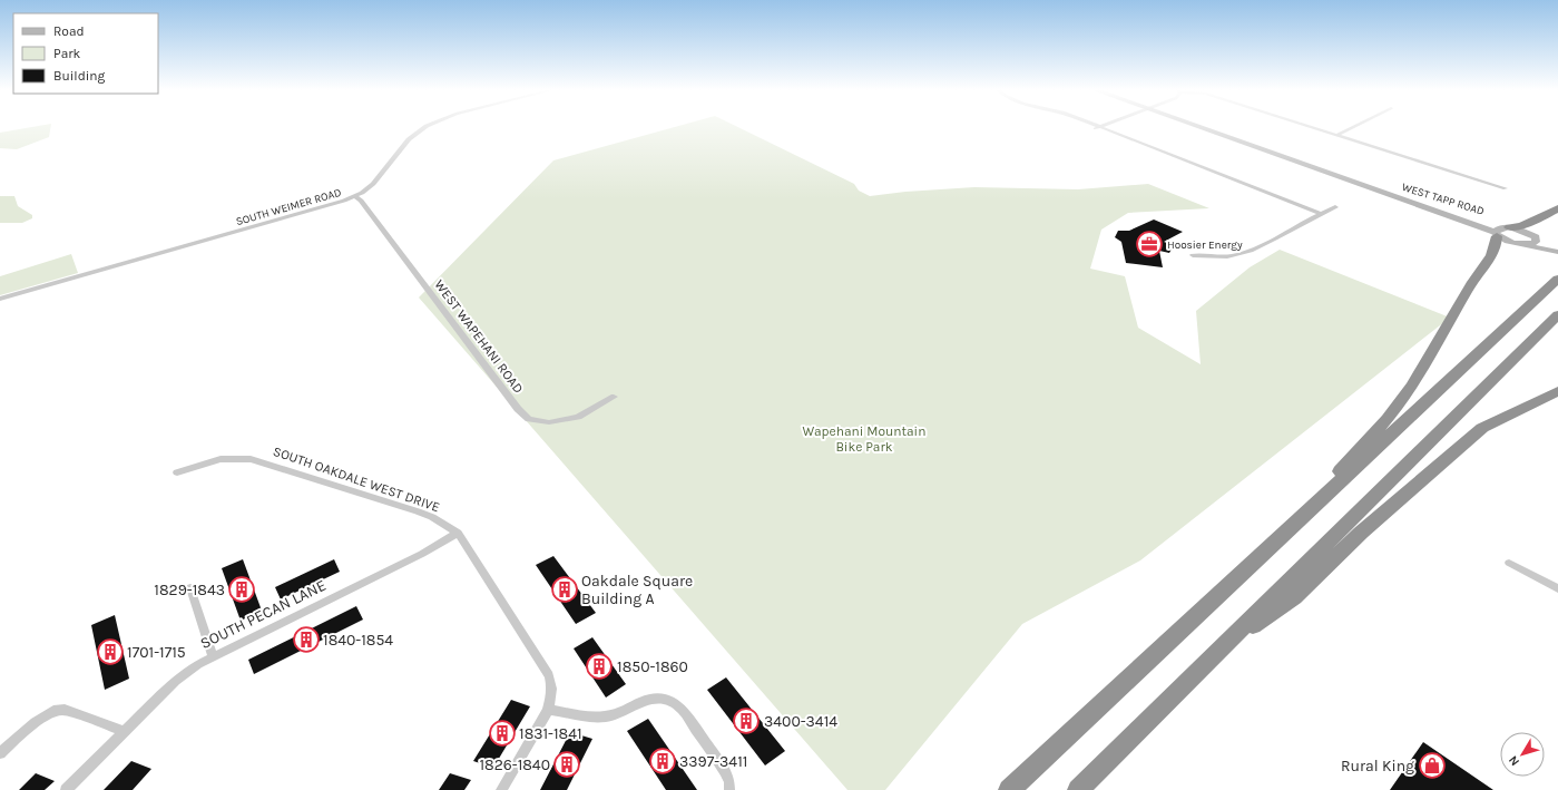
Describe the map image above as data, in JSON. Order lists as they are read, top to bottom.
{
  "streets": {
    "main road": ["WEST TAPP ROAD"],
    "street": [
      "SOUTH WEIMER ROAD",
      "WEST WAPEHANI ROAD",
      "SOUTH OAKDALE WEST DRIVE",
      "SOUTH PECAN LANE"
    ]
  },
  "crossings": [
    ["SOUTH WEIMER ROAD", "WEST WAPEHANI ROAD"],
    ["SOUTH OAKDALE WEST DRIVE", "SOUTH PECAN LANE"]
  ],
  "parks": ["Wapehani Mountain Bike Park"],
  "places": {
    "office": ["Hoosier Energy"],
    "building": [
      "1829-1843",
      "Oakdale Square Building A",
      "1840-1854",
      "1701-1715",
      "1850-1860",
      "3400-3414",
      "1831-1841",
      "3397-3411",
      "1826-1840"
    ],
    "shop": ["Rural King"]
  },
  "legend": ["Road", "Park", "Building"],
  "north": "bottom left"
}
